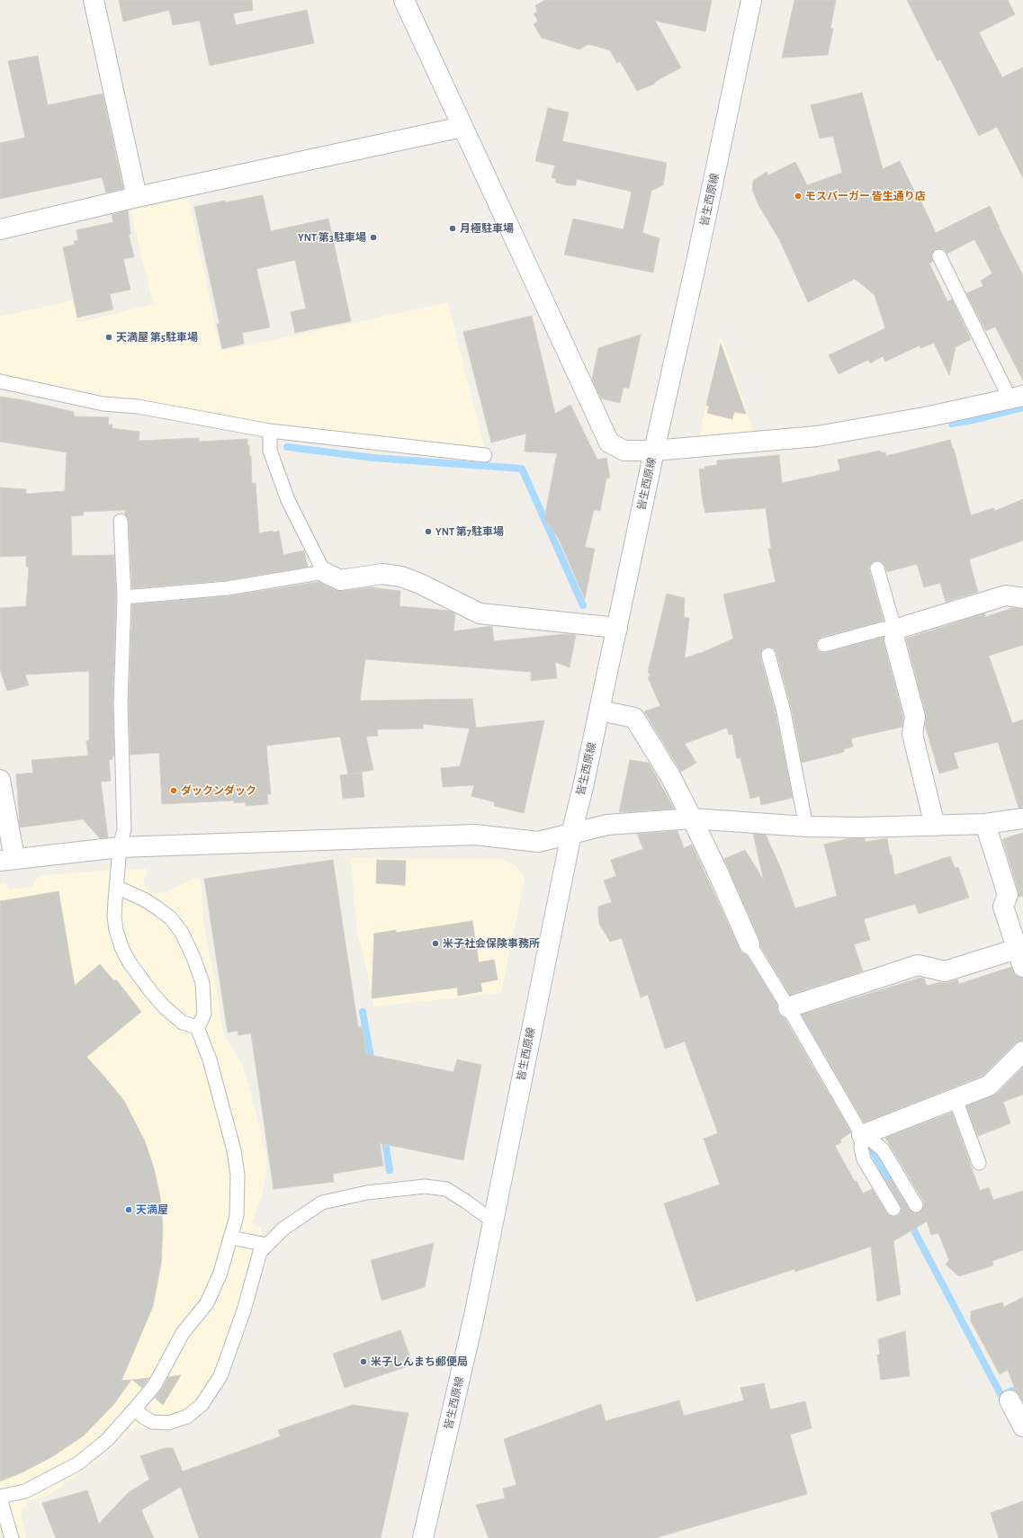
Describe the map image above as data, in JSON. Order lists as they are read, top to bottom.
{
  "streets": {
    "street": ["皆生西原線"]
  },
  "places": [
    "モスバーガー 皆生通り店",
    "月極駐車場",
    "YNT 第3駐車場",
    "天満屋 第5駐車場",
    "YNT 第7駐車場",
    "ダックンダック",
    "米子社会保険事務所",
    "天満屋",
    "米子しんまち郵便局"
  ]
}
